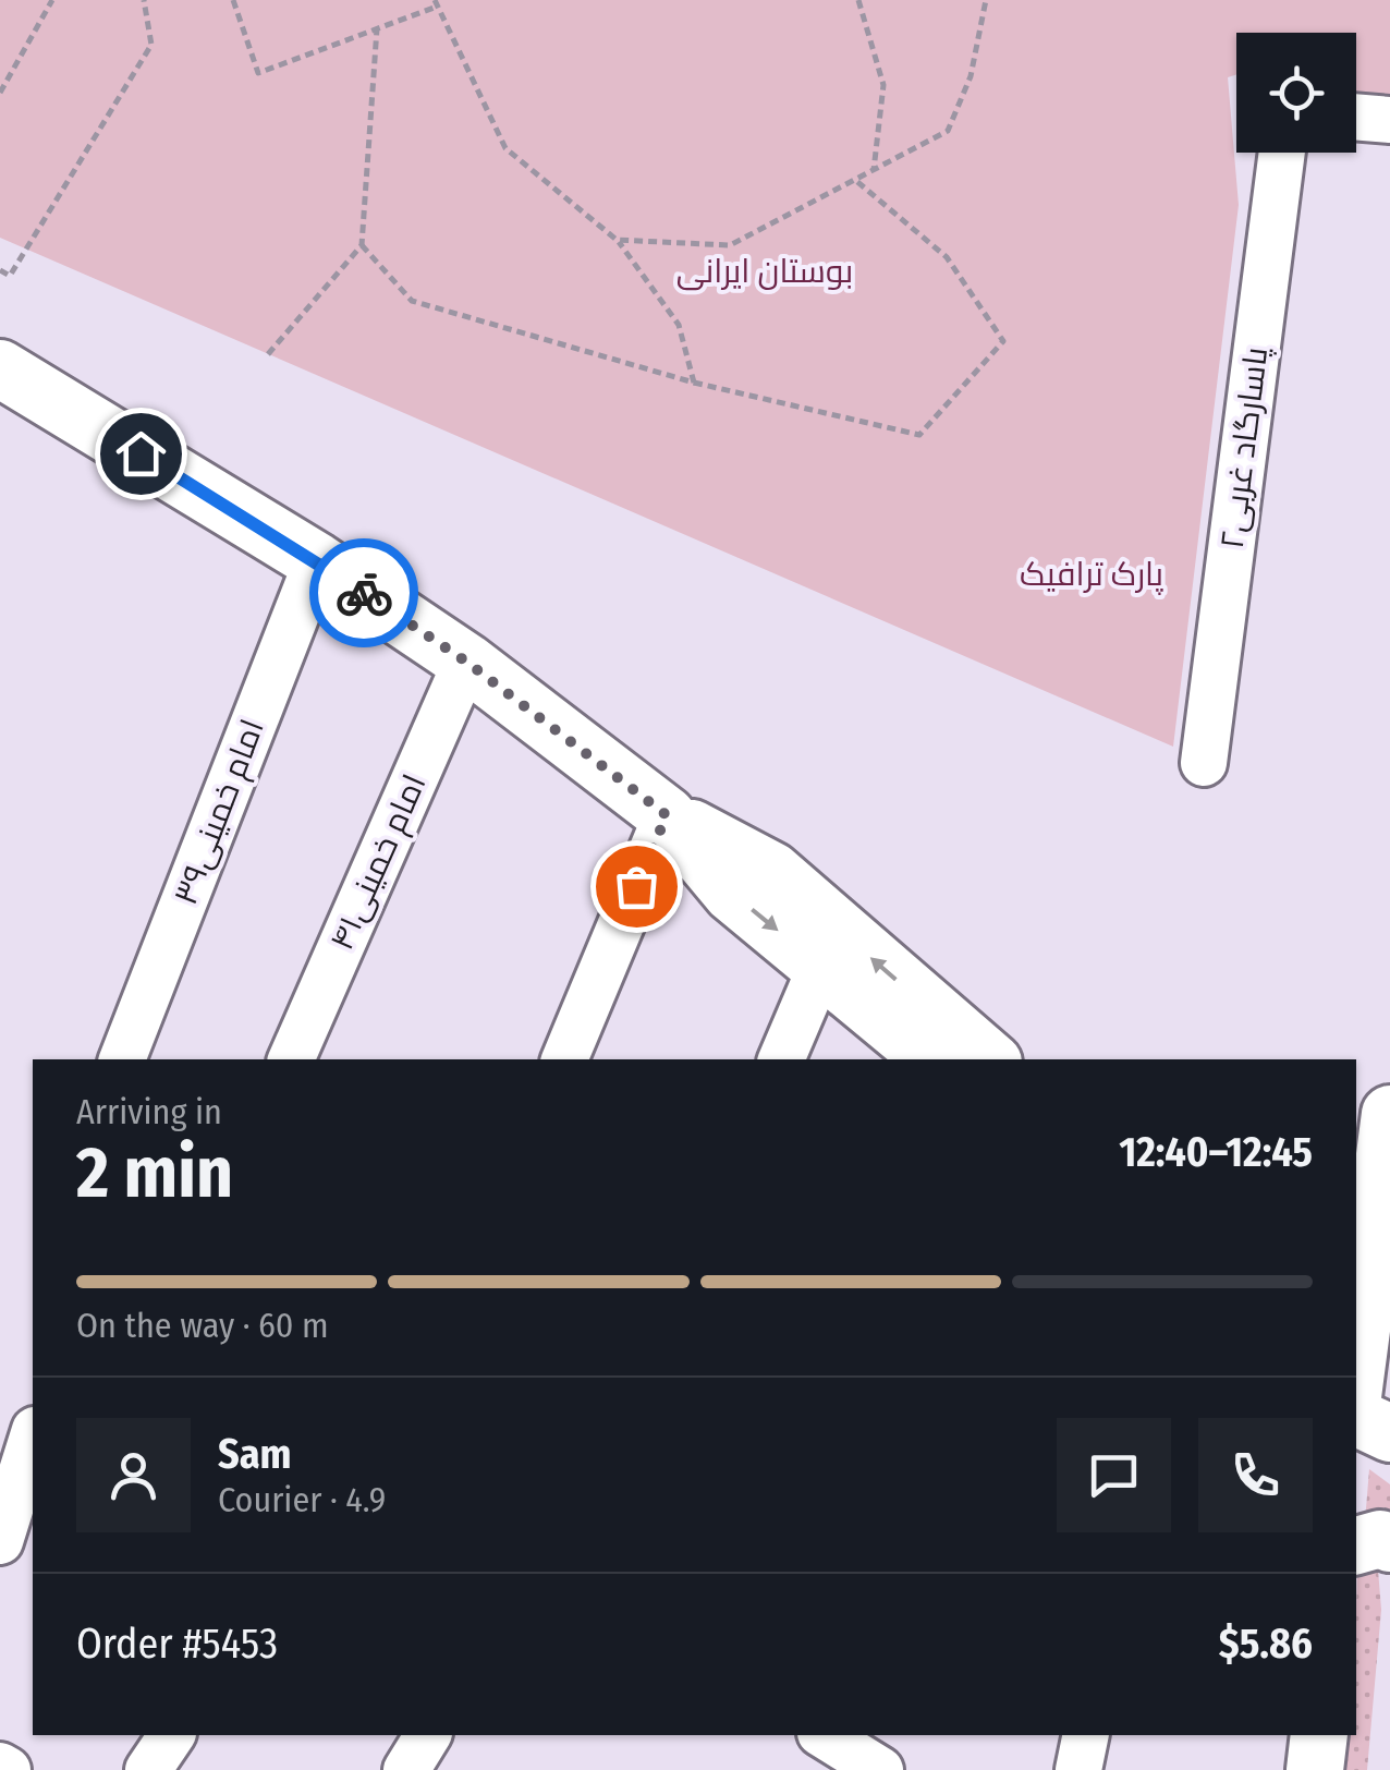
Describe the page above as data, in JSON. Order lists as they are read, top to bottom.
{
  "streets": {
    "street": ["پاسارگاد غربی۲", "امام خمینی۳۹", "امام خمینی۴۱"]
  },
  "parks": ["بوستان ایرانی", "پارک ترافیک"],
  "page": {
    "heading": ["2 min", "Arriving in", "12:40–12:45"],
    "panel": [
      "Sam",
      "Courier · 4.9",
      "Order #5453",
      "$5.86"
    ],
    "bar": "On the way · 60 m"
  }
}
